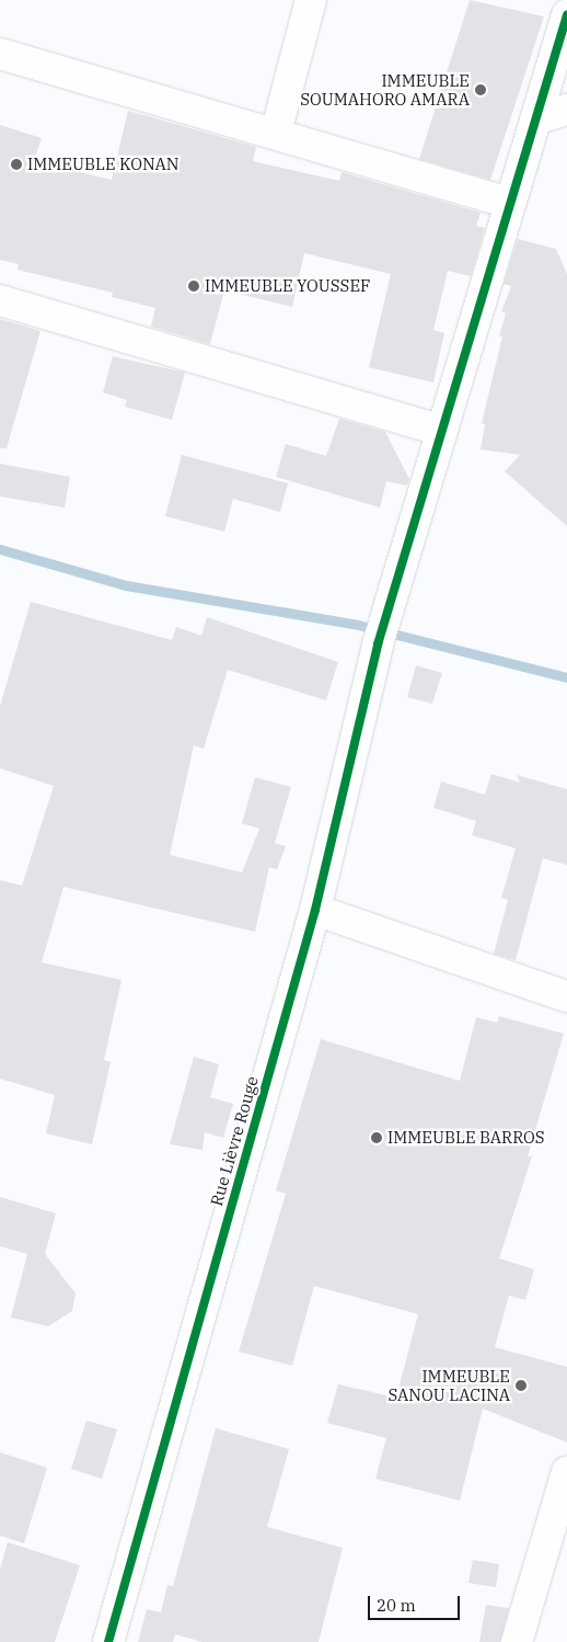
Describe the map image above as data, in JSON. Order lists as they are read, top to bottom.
{
  "streets": {
    "street": ["Rue Lièvre Rouge"]
  },
  "places": [
    "IMMEUBLE SOUMAHORO AMARA",
    "IMMEUBLE KONAN",
    "IMMEUBLE YOUSSEF",
    "IMMEUBLE BARROS",
    "IMMEUBLE SANOU LACINA"
  ],
  "scale_bar": "20 m"
}
